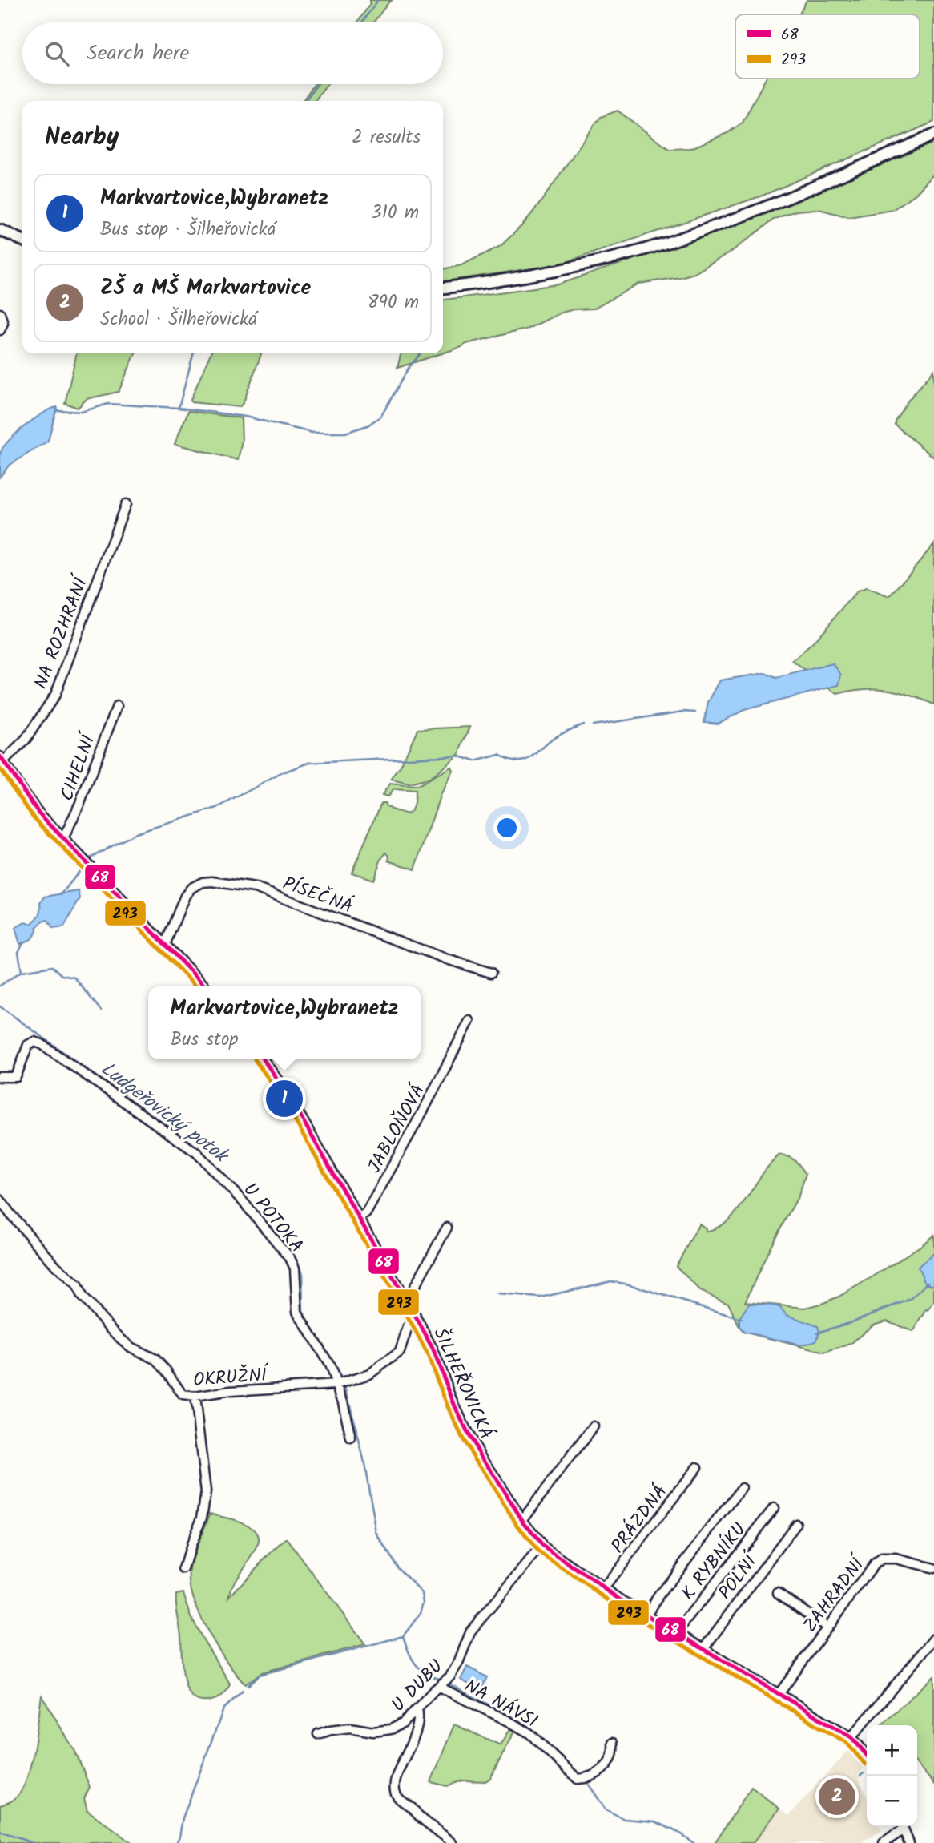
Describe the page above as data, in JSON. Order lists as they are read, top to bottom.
{
  "streets": {
    "street": [
      "NA ROZHRANÍ",
      "CIHELNÍ",
      "PÍSEČNÁ",
      "JABLOŇOVÁ",
      "U POTOKA",
      "OKRUŽNÍ",
      "ŠILHEŘOVICKÁ",
      "PRÁZDNÁ",
      "K RYBNÍKU",
      "POLNÍ",
      "ZAHRADNÍ",
      "U DUBU",
      "NA NÁVSI"
    ]
  },
  "crossings": [
    ["JABLOŇOVÁ", "ŠILHEŘOVICKÁ"],
    ["U POTOKA", "OKRUŽNÍ"],
    ["OKRUŽNÍ", "ŠILHEŘOVICKÁ"],
    ["ŠILHEŘOVICKÁ", "PRÁZDNÁ"],
    ["ŠILHEŘOVICKÁ", "K RYBNÍKU"],
    ["ŠILHEŘOVICKÁ", "POLNÍ"],
    ["ŠILHEŘOVICKÁ", "ZAHRADNÍ"],
    ["ŠILHEŘOVICKÁ", "U DUBU"],
    ["U DUBU", "NA NÁVSI"]
  ],
  "water": ["Ludgeřovický potok"],
  "lines": ["transit line 68", "transit line 293"],
  "legend": ["68", "293"],
  "page": {
    "search": "Search here",
    "heading": ["Nearby", "2 results"],
    "list": [
      {
        "mark": "1",
        "name": "Markvartovice,Wybranetz",
        "note": "Bus stop · Šilheřovická",
        "value": "310 m"
      },
      {
        "mark": "2",
        "name": "ZŠ a MŠ Markvartovice",
        "note": "School · Šilheřovická",
        "value": "890 m"
      }
    ],
    "popup": ["Markvartovice,Wybranetz", "Bus stop"],
    "pins": ["1", "2"],
    "map_buttons": ["+", "−"]
  }
}
